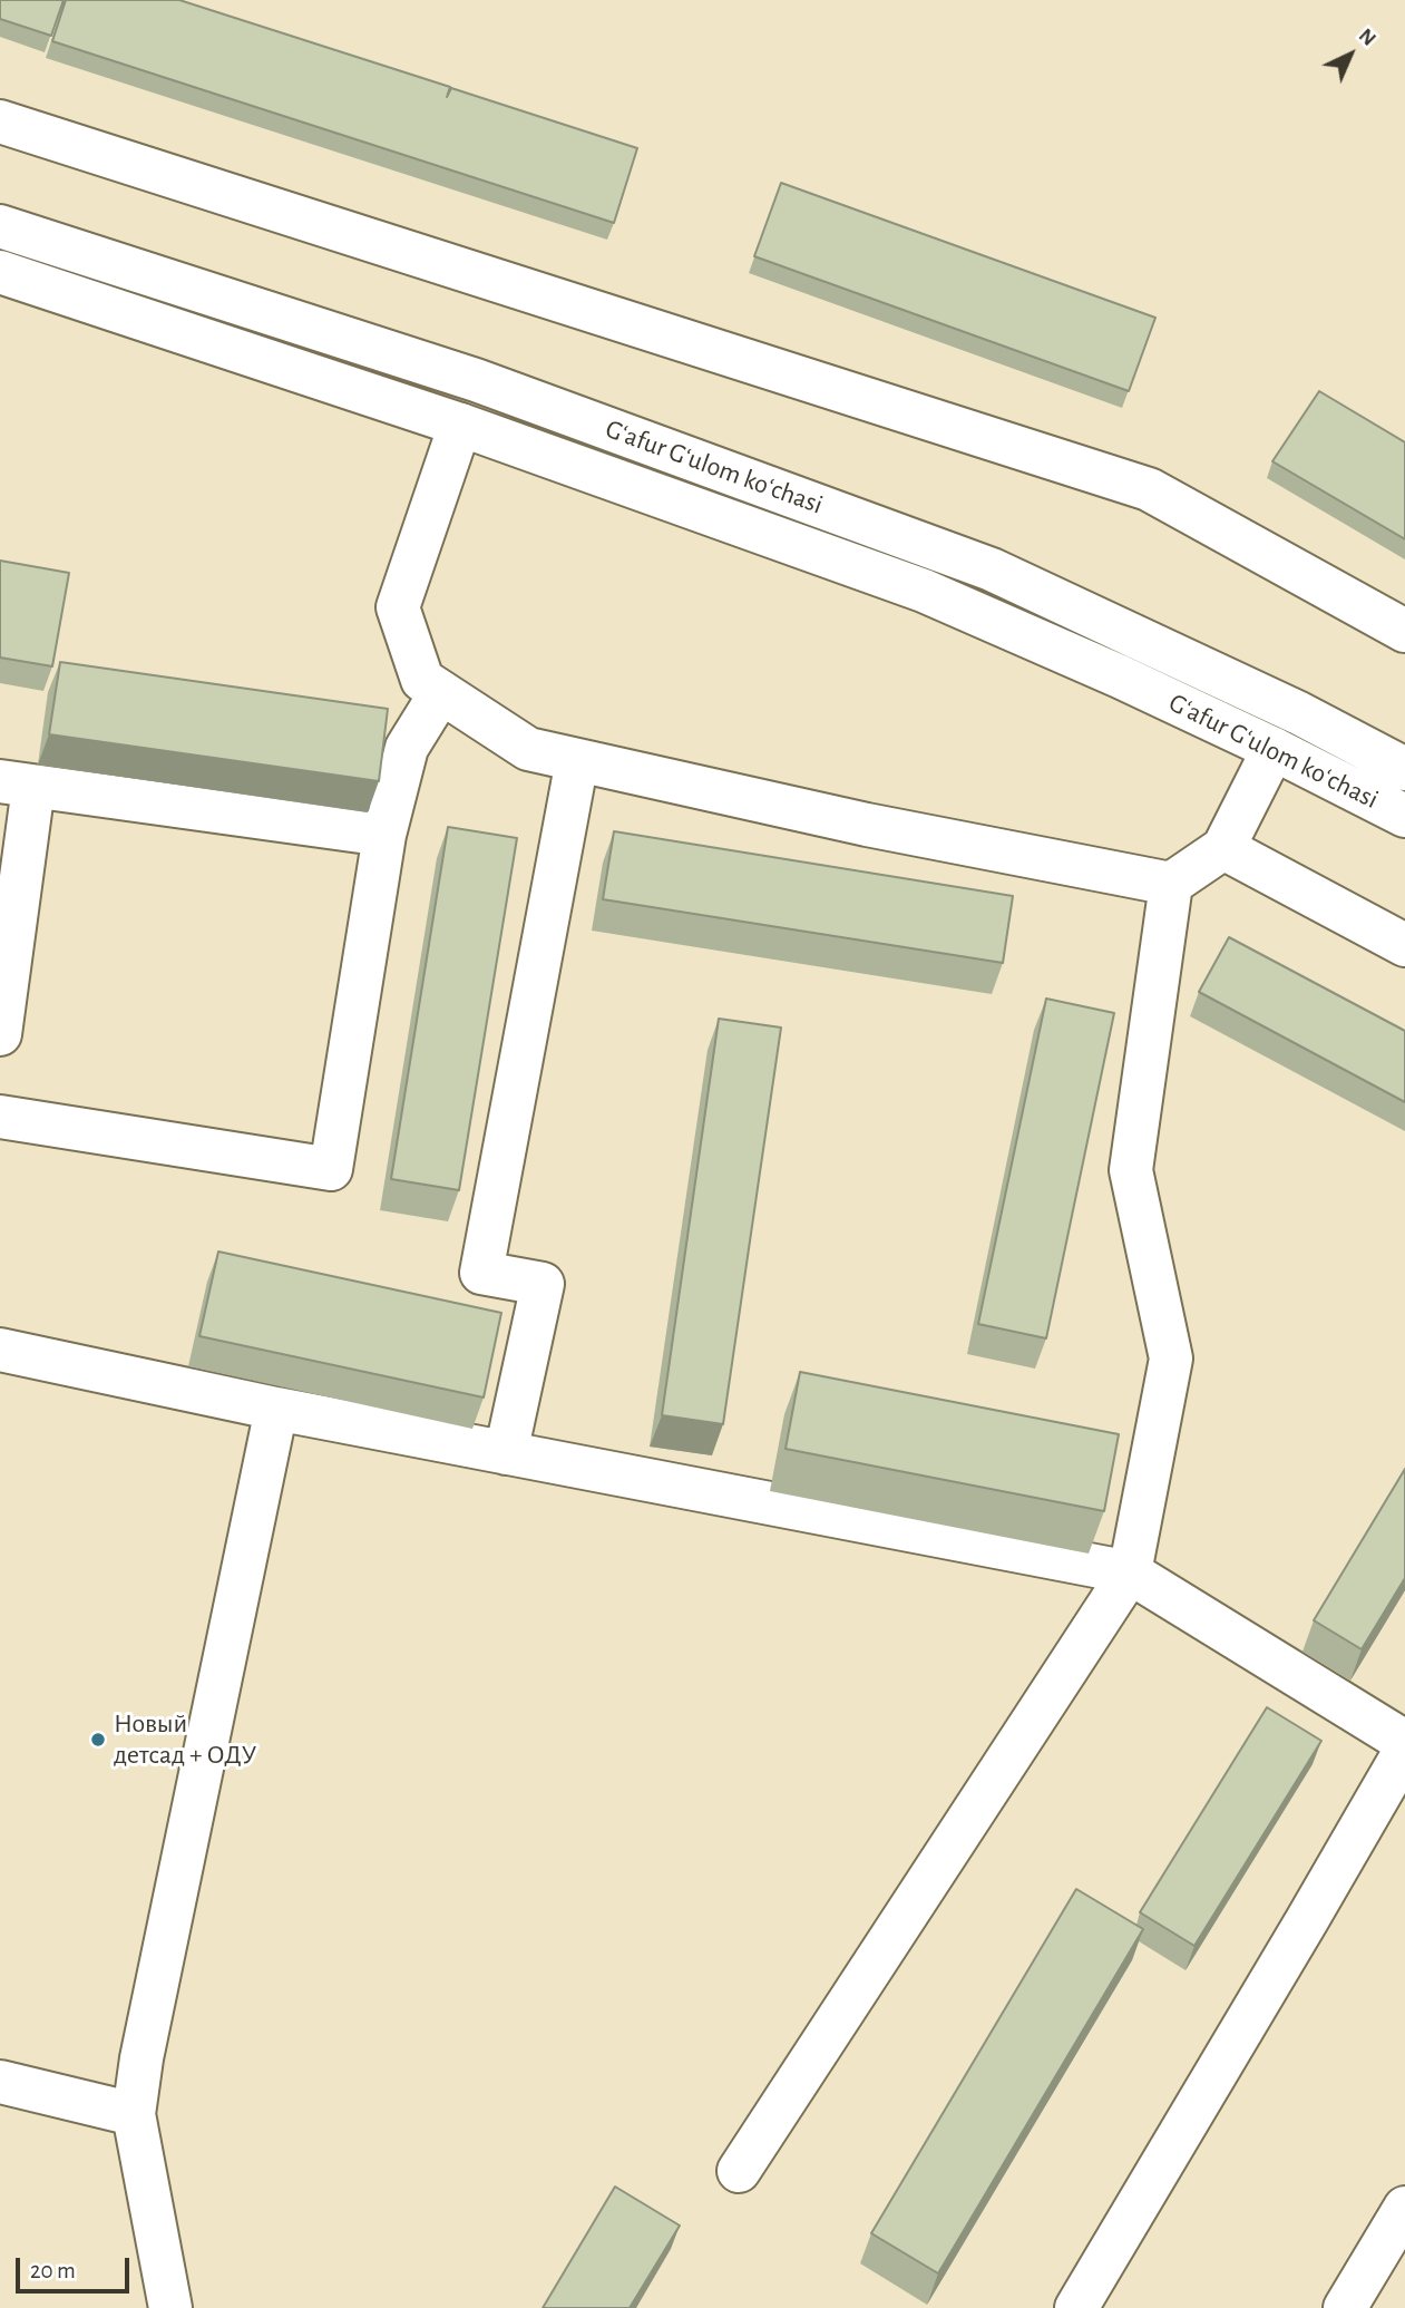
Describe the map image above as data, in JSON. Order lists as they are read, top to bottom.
{
  "streets": {
    "main road": ["Gʻafur Gʻulom koʻchasi"]
  },
  "places": ["Новый детсад + ОДУ"],
  "scale_bar": "20 m",
  "north": "top right"
}
